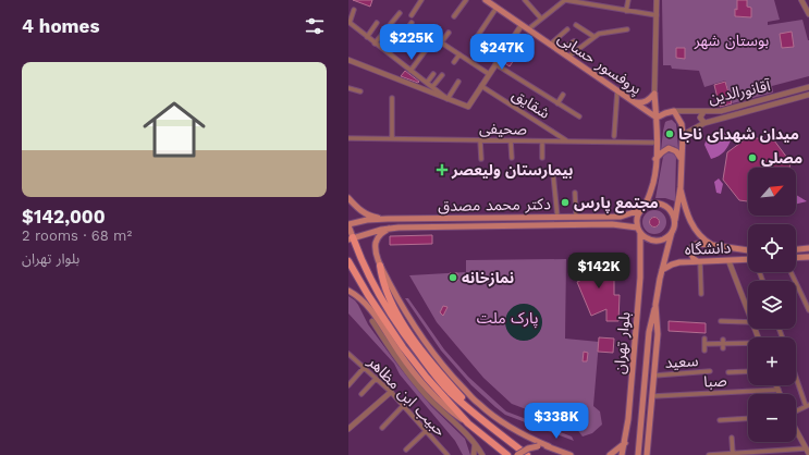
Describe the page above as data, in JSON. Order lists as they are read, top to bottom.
{
  "streets": {
    "main road": [
      "پروفسور حسابی",
      "دکتر محمد مصدق",
      "دانشگاه",
      "بلوار تهران"
    ],
    "street": [
      "آقانورالدین",
      "شقایق",
      "صحیفی",
      "سعید",
      "صبا",
      "حبیب ابن مظاهر"
    ]
  },
  "crossings": [
    ["شقایق", "صحیفی"],
    ["دکتر محمد مصدق", "بلوار تهران"],
    ["دانشگاه", "بلوار تهران"],
    ["بلوار تهران", "سعید"],
    ["بلوار تهران", "صبا"]
  ],
  "parks": ["بوستان شهر", "پارک ملت"],
  "places": {
    "other": [
      "میدان شهدای ناجا",
      "مصلی",
      "مجتمع پارس",
      "نمازخانه"
    ],
    "health": ["بیمارستان ولیعصر"]
  },
  "north": "top right",
  "page": {
    "heading": "4 homes",
    "price": [
      "$225K",
      "$247K",
      "$142K",
      "$338K"
    ],
    "list": [
      {
        "name": "$142,000",
        "note": "2 rooms · 68 m² · بلوار تهران"
      }
    ],
    "map_buttons": ["+", "−"]
  }
}
